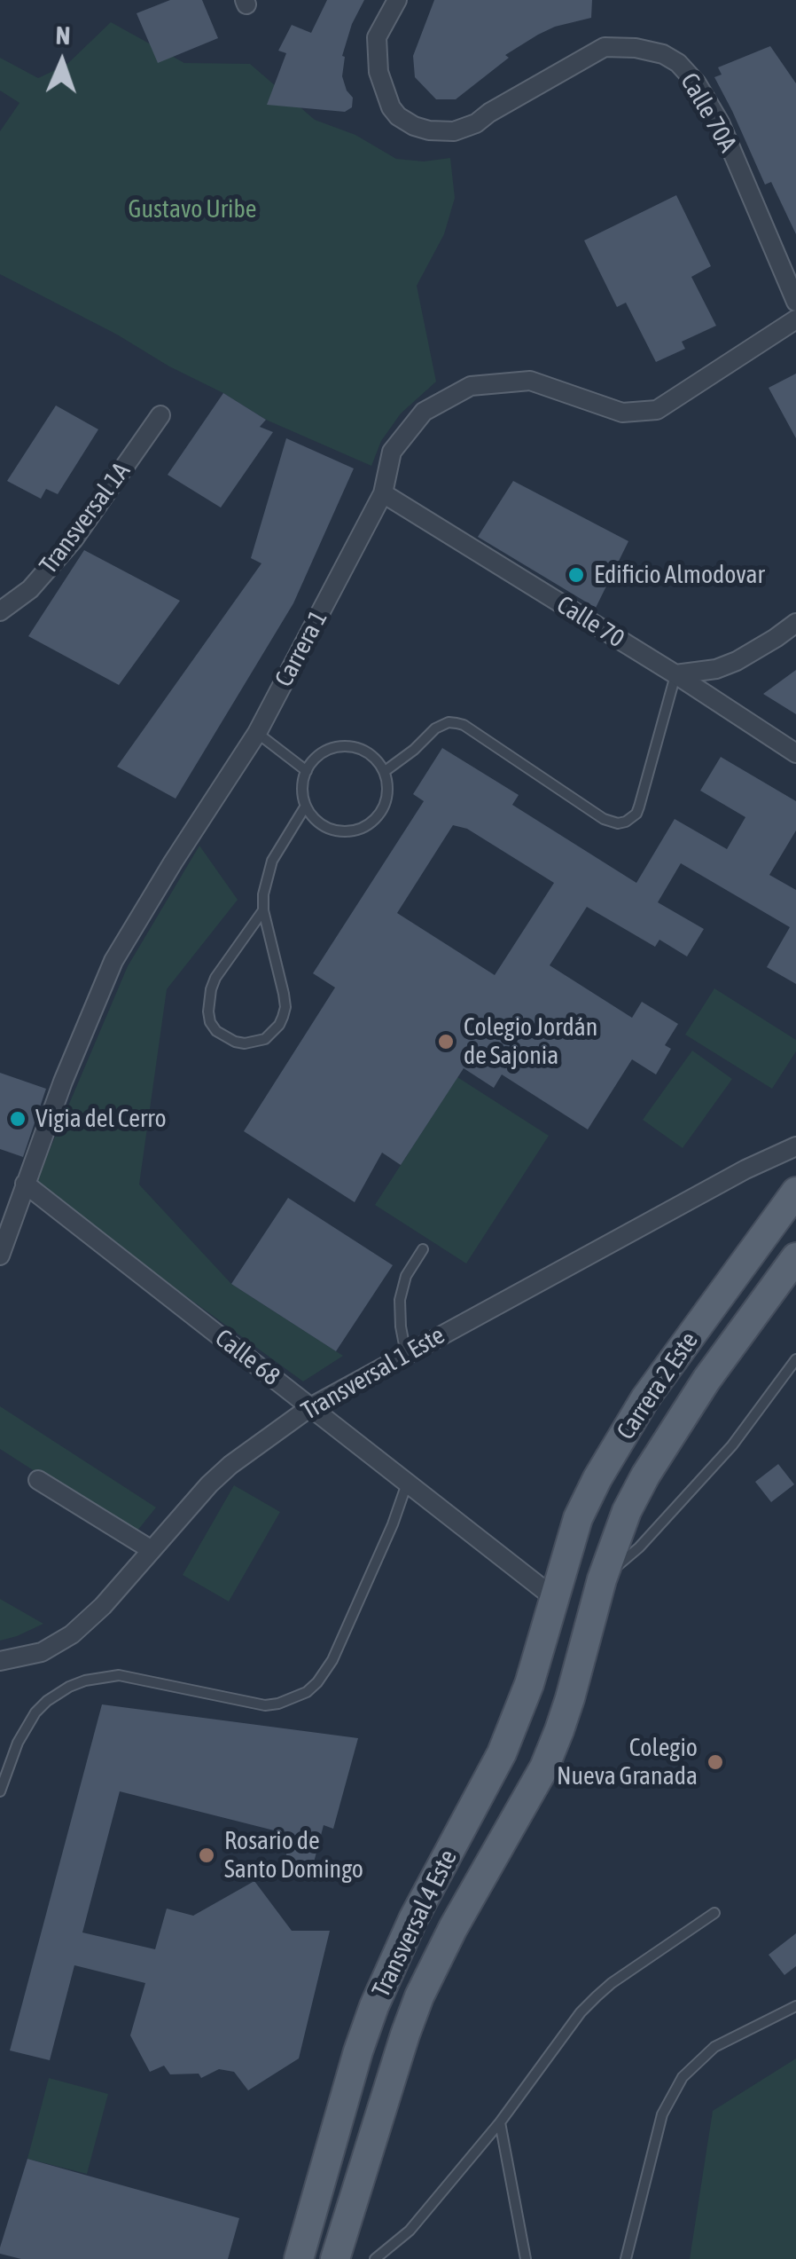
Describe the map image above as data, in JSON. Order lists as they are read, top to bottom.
{
  "streets": {
    "main road": ["Carrera 2 Este", "Transversal 4 Este"],
    "street": [
      "Calle 70A",
      "Transversal 1A",
      "Calle 70",
      "Carrera 1",
      "Calle 68",
      "Transversal 1 Este"
    ]
  },
  "crossings": [
    ["Calle 70", "Carrera 1"],
    ["Carrera 1", "Calle 68"],
    ["Calle 68", "Transversal 1 Este"],
    ["Calle 68", "Carrera 2 Este"],
    ["Calle 68", "Transversal 4 Este"],
    ["Carrera 2 Este", "Transversal 4 Este"]
  ],
  "parks": ["Gustavo Uribe"],
  "places": [
    "Edificio Almodovar",
    "Colegio Jordán de Sajonia",
    "Vigia del Cerro",
    "Colegio Nueva Granada",
    "Rosario de Santo Domingo"
  ],
  "north": "top"
}
